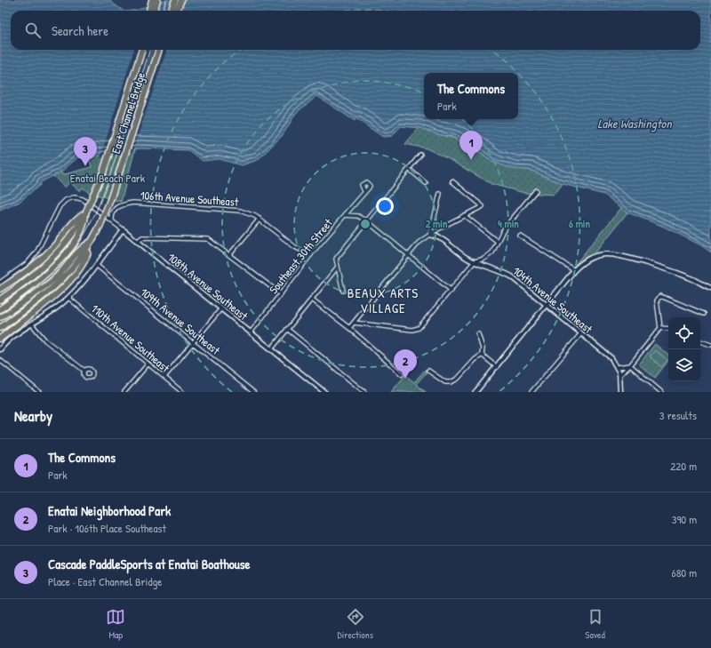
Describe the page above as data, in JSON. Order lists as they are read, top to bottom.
{
  "streets": {
    "highway": ["East Channel Bridge"],
    "street": [
      "106th Avenue Southeast",
      "Southeast 30th Street",
      "108th Avenue Southeast",
      "104th Avenue Southeast",
      "109th Avenue Southeast",
      "110th Avenue Southeast"
    ]
  },
  "crossings": [
    ["106th Avenue Southeast", "Southeast 30th Street"],
    ["106th Avenue Southeast", "108th Avenue Southeast"],
    ["Southeast 30th Street", "108th Avenue Southeast"]
  ],
  "districts": ["BEAUX ARTS VILLAGE"],
  "water": ["Lake Washington"],
  "parks": ["Enatai Beach Park"],
  "page": {
    "search": "Search here",
    "popup": ["The Commons", "Park"],
    "pins": ["1", "3", "2"],
    "heading": ["Nearby", "3 results"],
    "list": [
      {
        "mark": "1",
        "name": "The Commons",
        "note": "Park",
        "value": "220 m"
      },
      {
        "mark": "2",
        "name": "Enatai Neighborhood Park",
        "note": "Park · 106th Place Southeast",
        "value": "390 m"
      },
      {
        "mark": "3",
        "name": "Cascade PaddleSports at Enatai Boathouse",
        "note": "Place · East Channel Bridge",
        "value": "680 m"
      }
    ],
    "nav": ["Map", "Directions", "Saved"]
  },
  "rings": ["2 min", "4 min", "6 min"]
}
